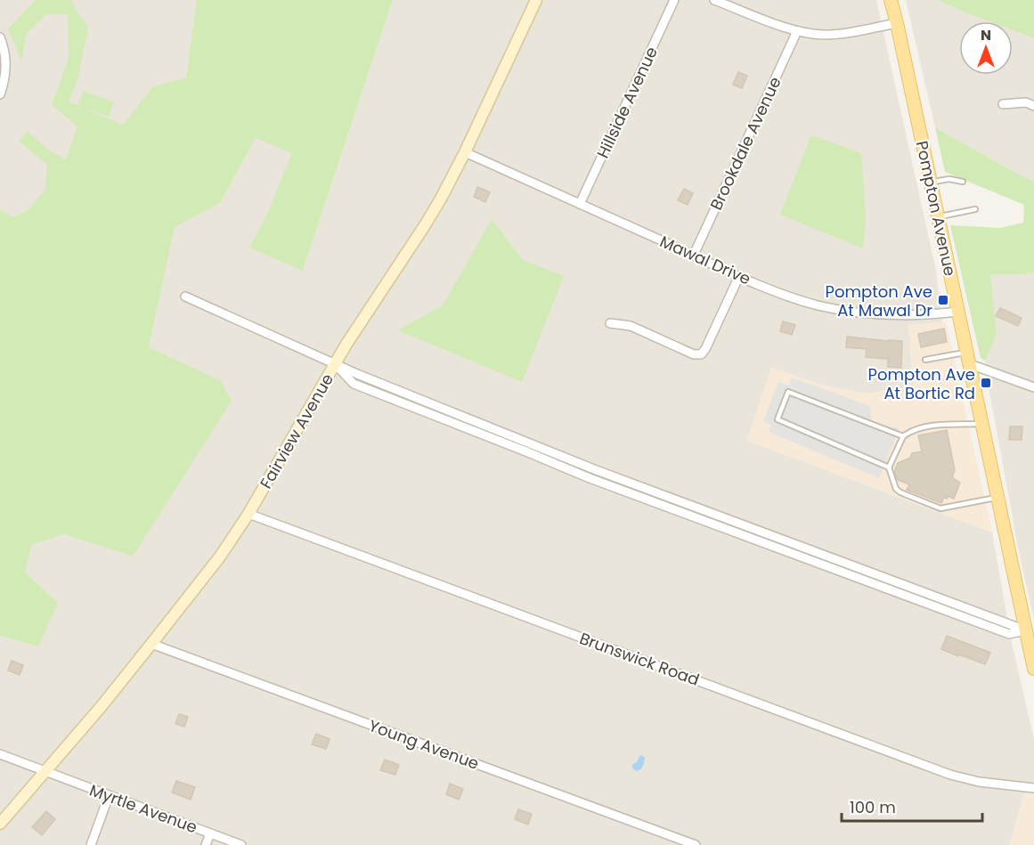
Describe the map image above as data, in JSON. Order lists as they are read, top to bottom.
{
  "streets": {
    "main road": ["Pompton Avenue", "Fairview Avenue"],
    "street": [
      "Hillside Avenue",
      "Brookdale Avenue",
      "Mawal Drive",
      "Brunswick Road",
      "Young Avenue",
      "Myrtle Avenue"
    ]
  },
  "crossings": [
    ["Hillside Avenue", "Mawal Drive"],
    ["Brookdale Avenue", "Mawal Drive"],
    ["Pompton Avenue", "Mawal Drive"],
    ["Mawal Drive", "Fairview Avenue"],
    ["Fairview Avenue", "Brunswick Road"],
    ["Fairview Avenue", "Young Avenue"],
    ["Fairview Avenue", "Myrtle Avenue"]
  ],
  "places": {
    "transit": ["Pompton Ave At Mawal Dr", "Pompton Ave At Bortic Rd"]
  },
  "scale_bar": "100 m",
  "north": "top"
}
